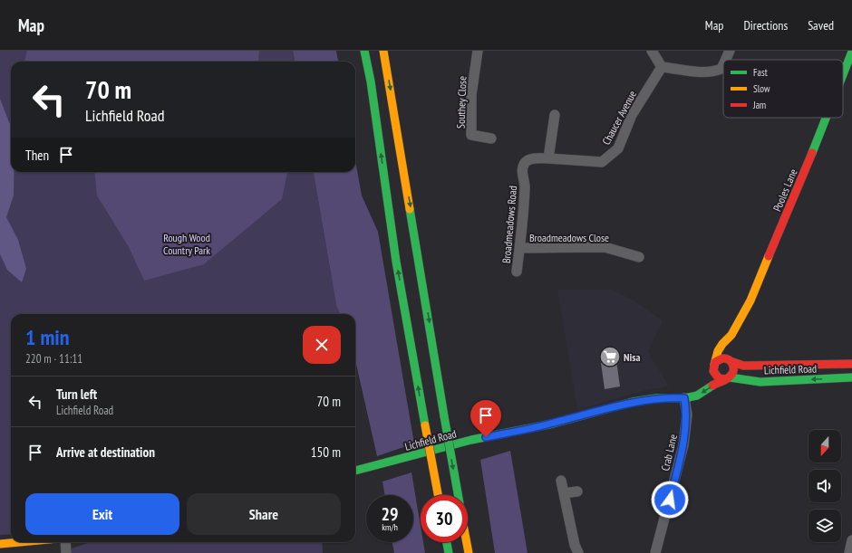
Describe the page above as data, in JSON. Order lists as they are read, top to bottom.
{
  "streets": {
    "main road": ["Pooles Lane", "Lichfield Road"],
    "street": [
      "Southey Close",
      "Chaucer Avenue",
      "Broadmeadows Road",
      "Broadmeadows Close",
      "Crab Lane"
    ]
  },
  "crossings": [
    ["Chaucer Avenue", "Broadmeadows Road"],
    ["Pooles Lane", "Lichfield Road"],
    ["Broadmeadows Road", "Broadmeadows Close"],
    ["Lichfield Road", "Crab Lane"]
  ],
  "parks": ["Rough Wood Country Park"],
  "places": {
    "supermarket": ["Nisa"]
  },
  "legend": ["Fast", "Slow", "Jam"],
  "north": "bottom",
  "page": {
    "header": "Map",
    "nav": ["Map", "Directions", "Saved"],
    "turn": ["70 m", "Lichfield Road"],
    "then": "Then",
    "heading": ["1 min", "220 m · 11:11"],
    "list": [
      {
        "name": "Turn left",
        "note": "Lichfield Road",
        "value": "70 m"
      },
      {
        "name": "Arrive at destination",
        "value": "150 m"
      }
    ],
    "buttons": ["Exit", "Share"],
    "speed": "29 km/h",
    "limit": "30"
  }
}
